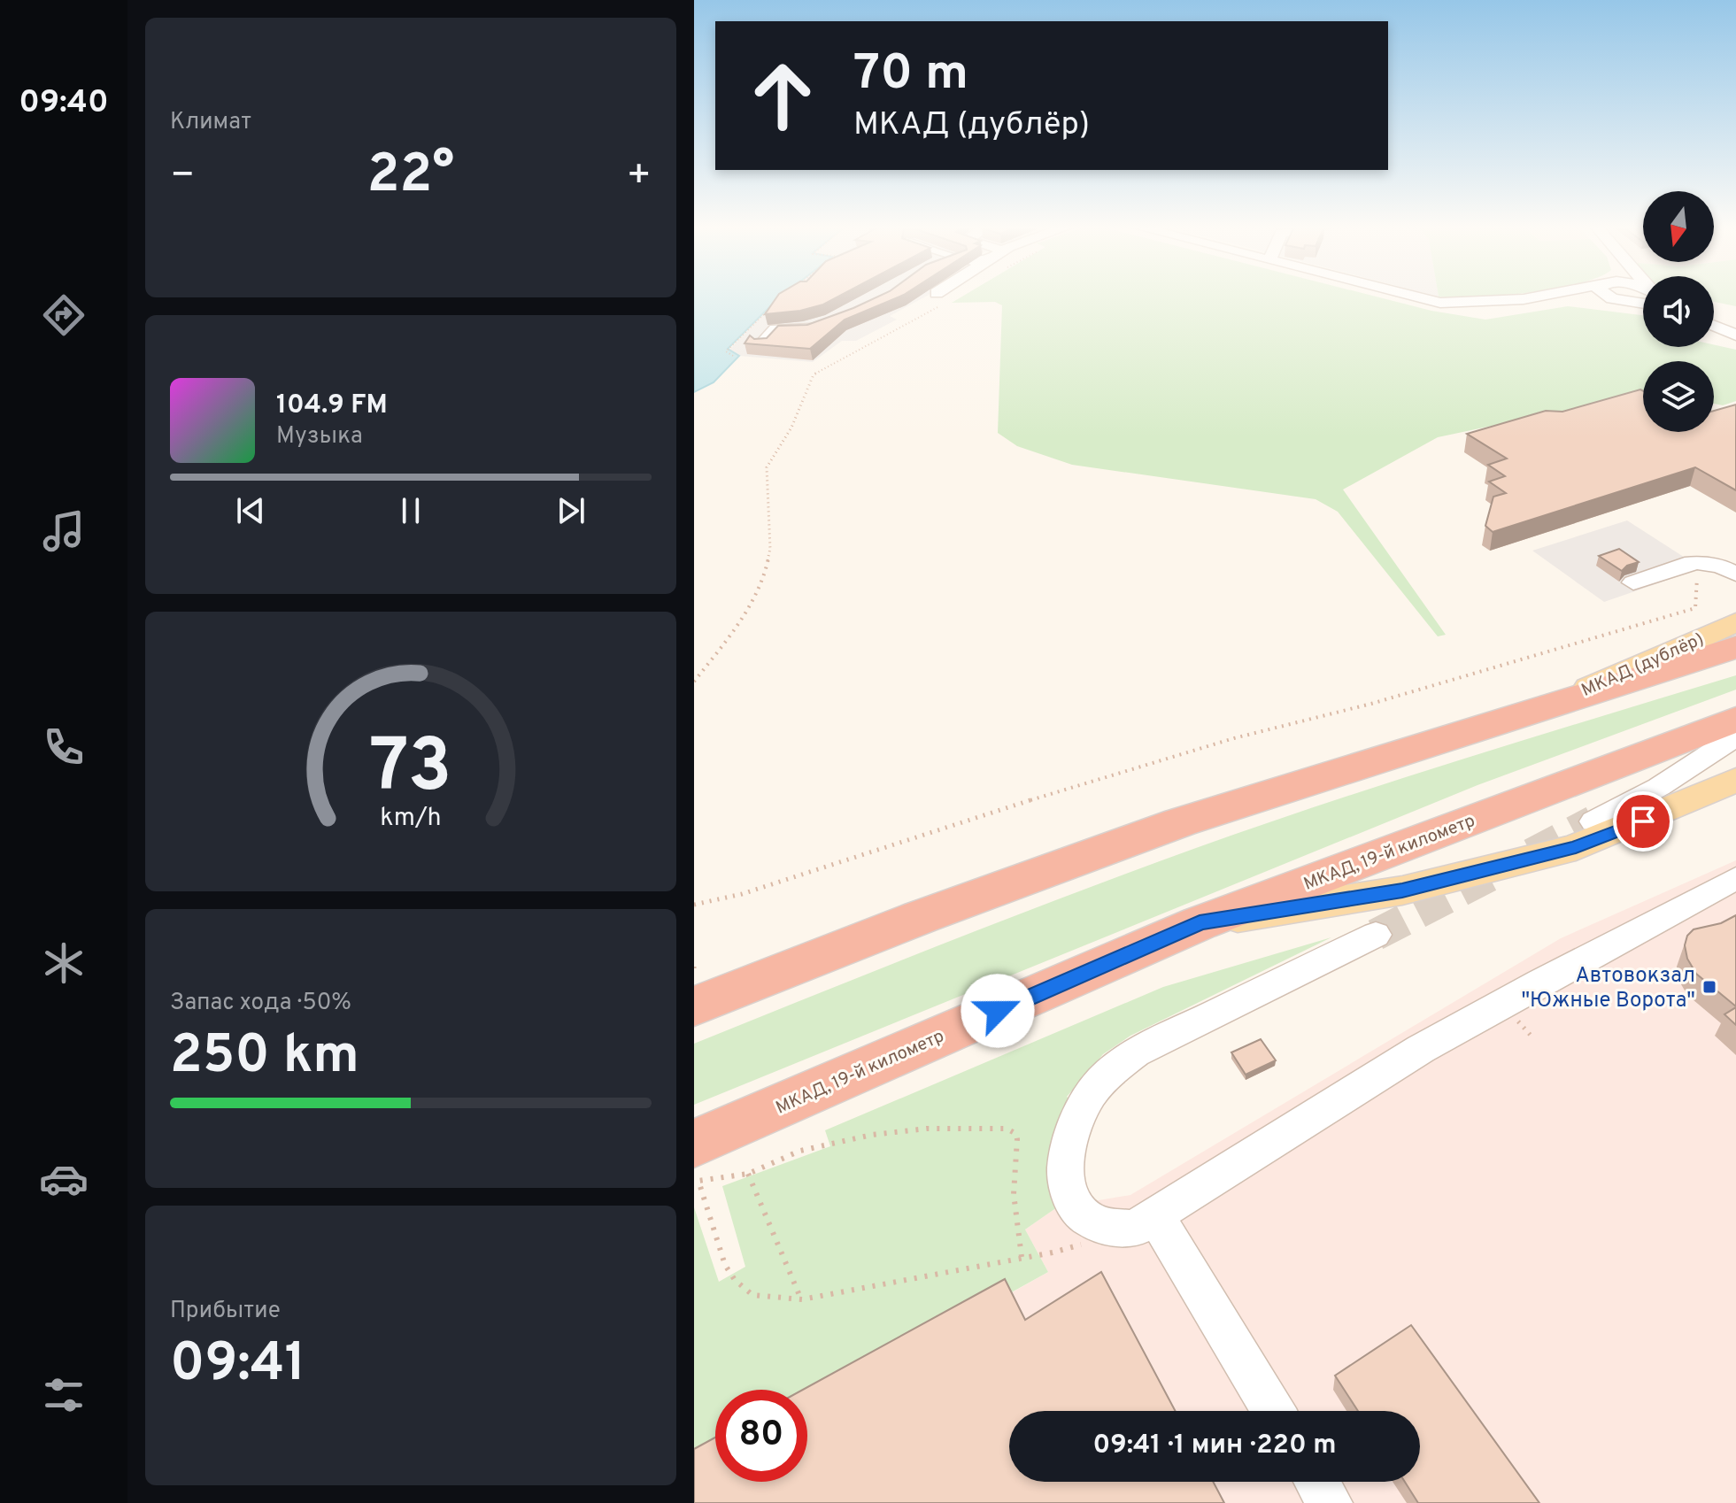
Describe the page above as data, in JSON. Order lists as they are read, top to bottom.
{
  "streets": {
    "highway": ["МКАД, 19-й километр"],
    "main road": ["МКАД (дублёр)"]
  },
  "places": {
    "transit": ["Автовокзал \"Южные Ворота\""]
  },
  "north": "bottom",
  "page": {
    "tabs": "09:40",
    "tile": [
      "Климат",
      ["Запас хода · 50%", "250 km"],
      ["Прибытие", "09:41"]
    ],
    "turn": ["70 m", "МКАД (дублёр)"],
    "heat": ["−", "22°", "+"],
    "song": ["104.9 FM", "Музыка"],
    "limit": "80",
    "trip": "09:41 · 1 мин · 220 m",
    "gauge": ["73", "km/h"]
  }
}
